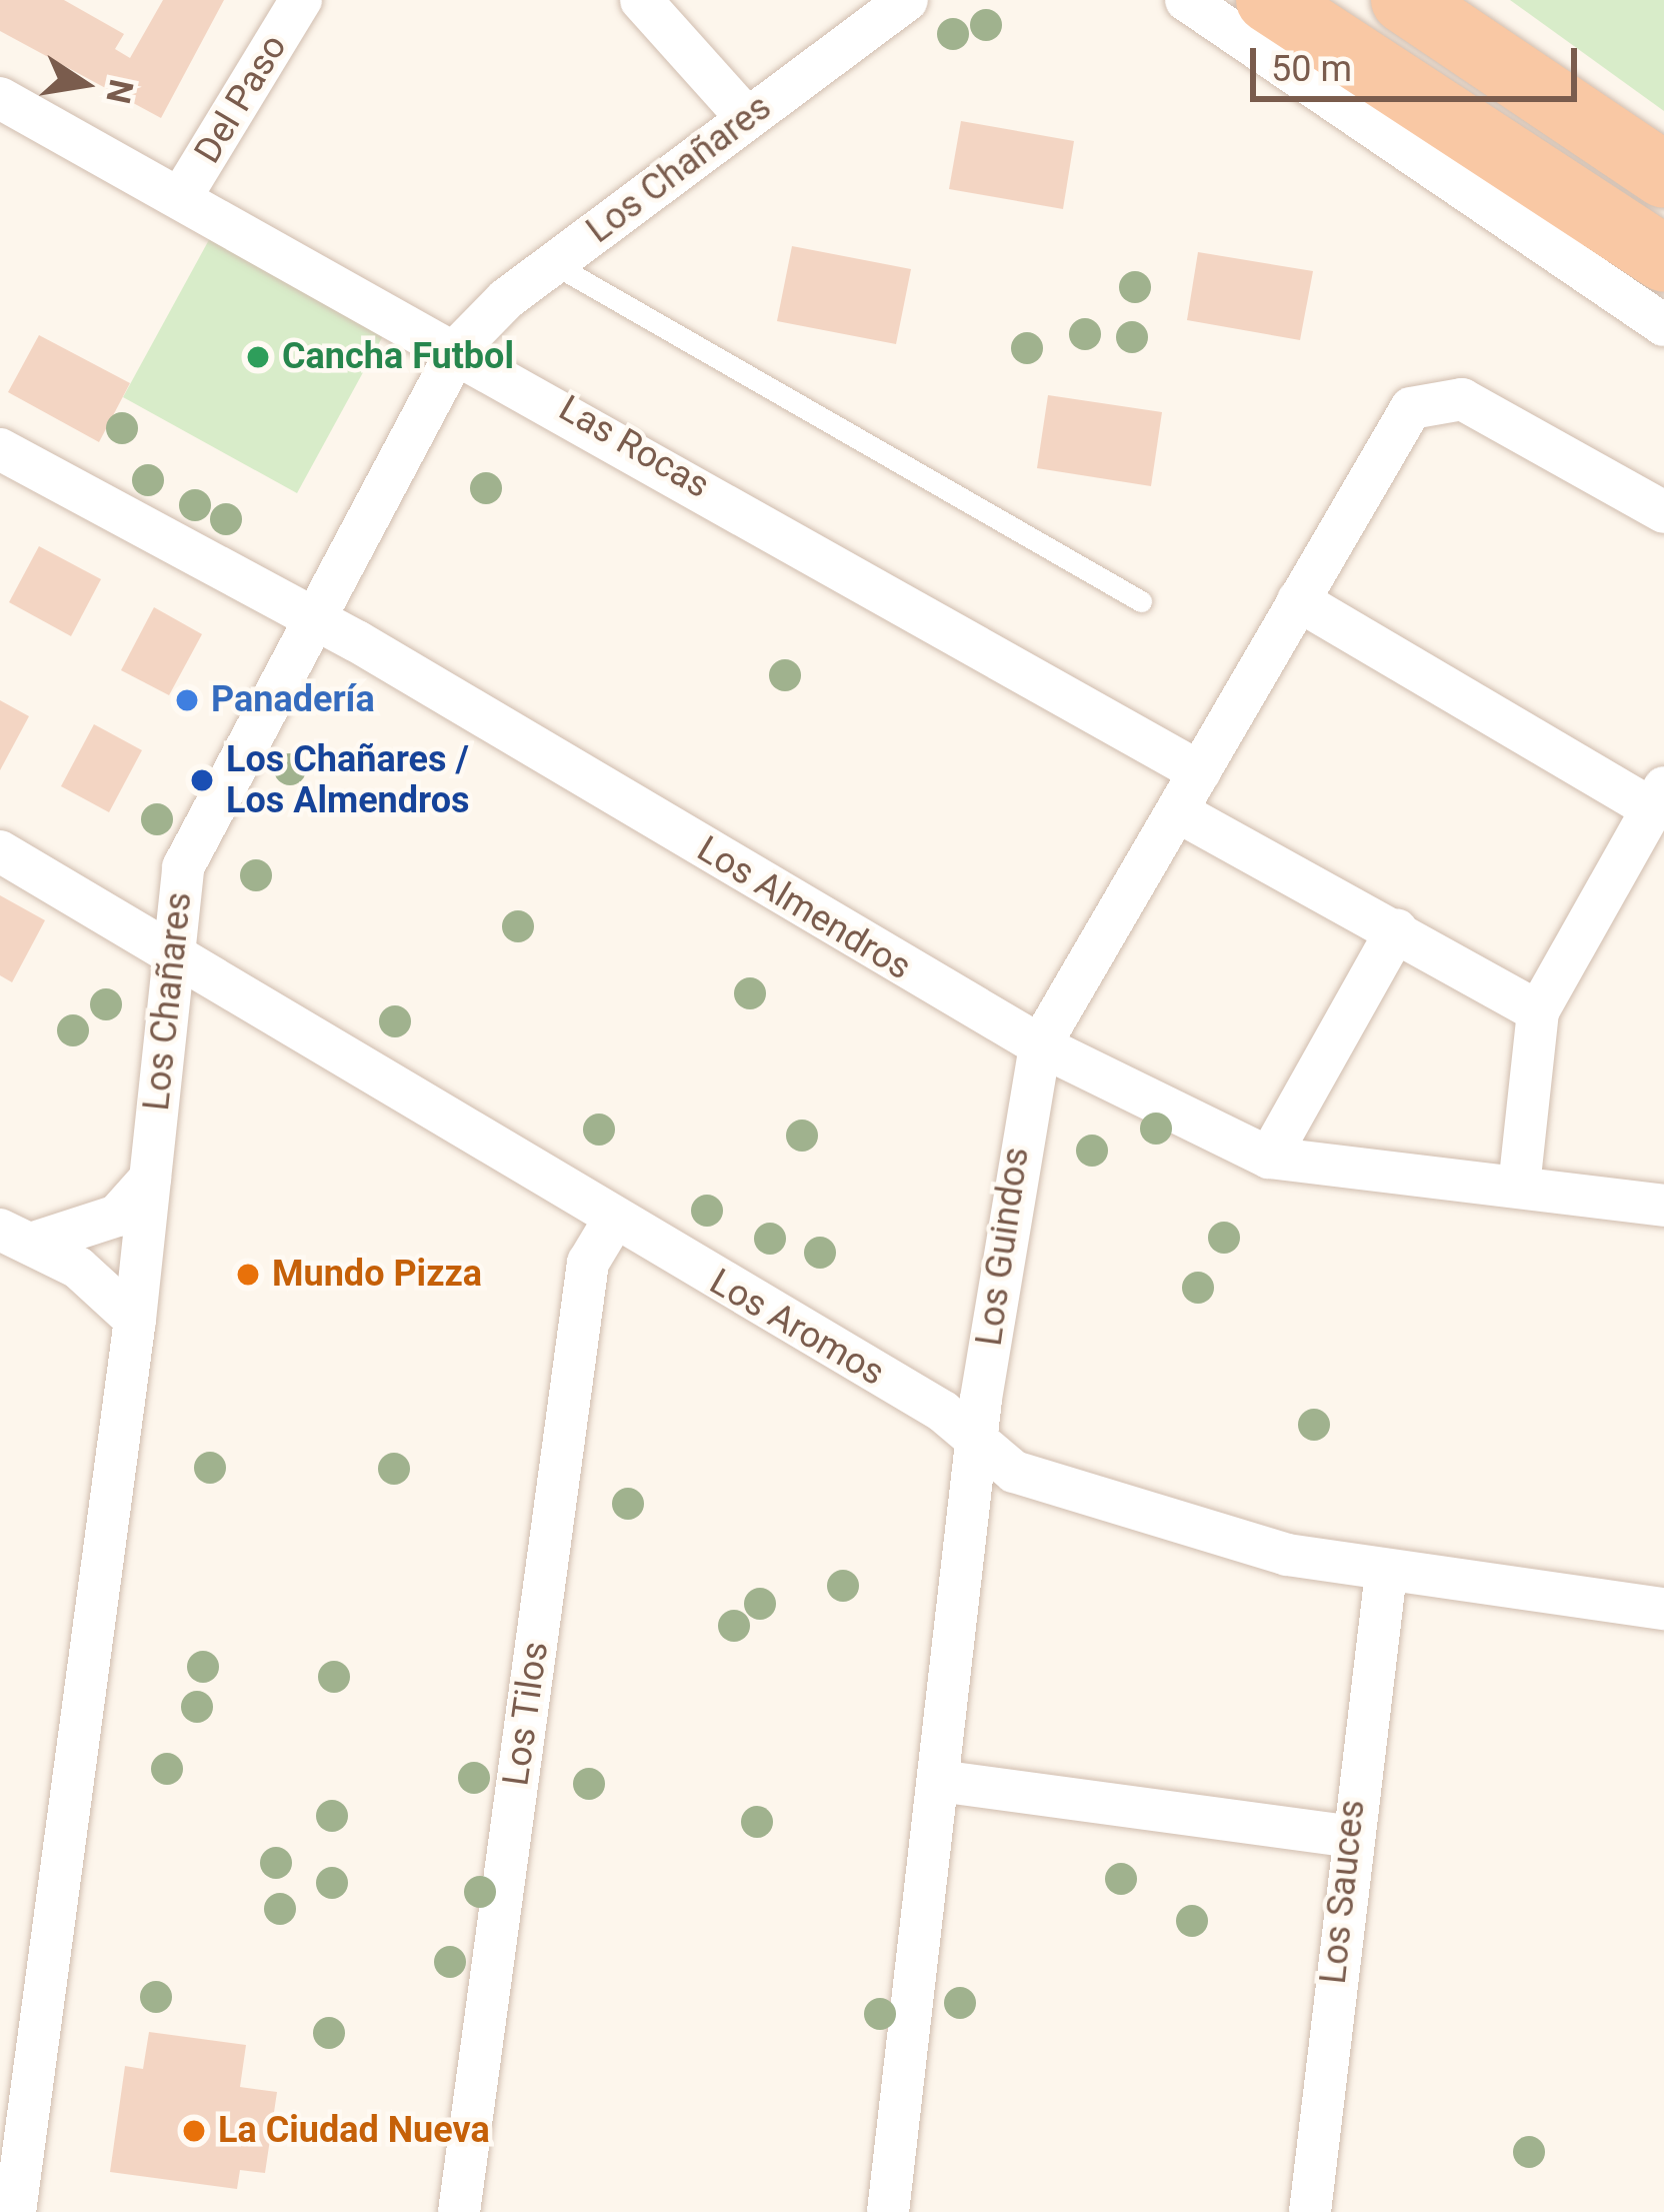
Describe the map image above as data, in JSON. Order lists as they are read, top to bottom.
{
  "streets": {
    "street": [
      "Del Paso",
      "Los Chañares",
      "Las Rocas",
      "Los Almendros",
      "Los Guindos",
      "Los Aromos",
      "Los Tilos",
      "Los Sauces"
    ]
  },
  "crossings": [
    ["Del Paso", "Las Rocas"],
    ["Los Chañares", "Las Rocas"],
    ["Los Chañares", "Los Almendros"],
    ["Los Chañares", "Los Aromos"],
    ["Las Rocas", "Los Guindos"],
    ["Los Almendros", "Los Guindos"],
    ["Los Guindos", "Los Aromos"],
    ["Los Aromos", "Los Tilos"],
    ["Los Aromos", "Los Sauces"]
  ],
  "places": [
    "Cancha Futbol",
    "Panadería",
    "Los Chañares / Los Almendros",
    "Mundo Pizza",
    "La Ciudad Nueva"
  ],
  "scale_bar": "50 m",
  "north": "right"
}
